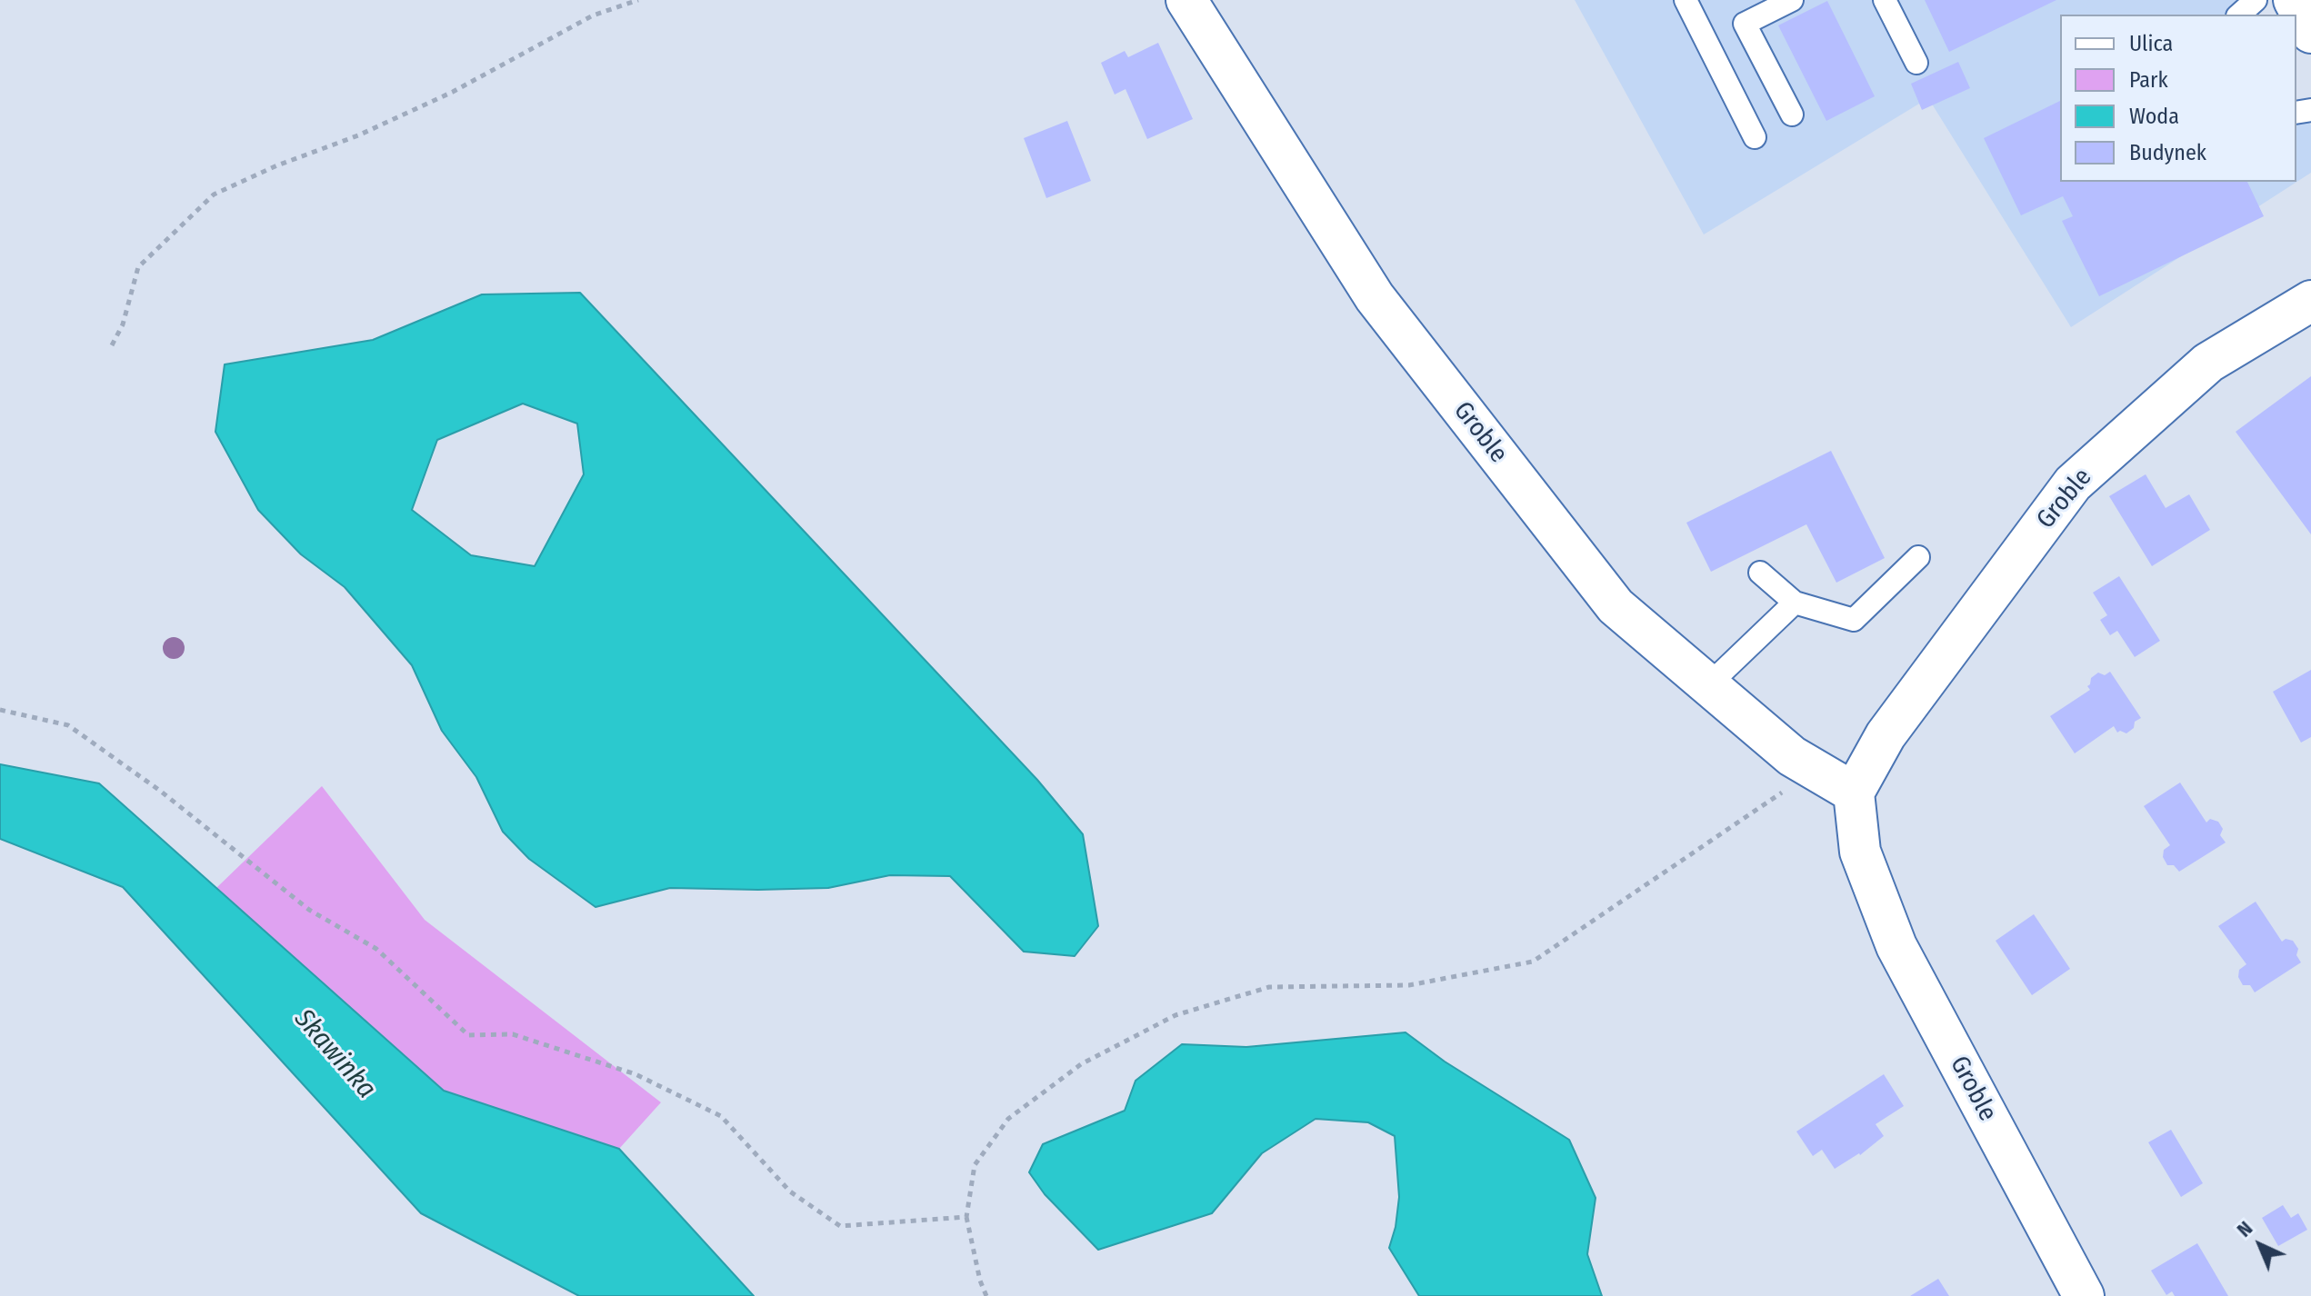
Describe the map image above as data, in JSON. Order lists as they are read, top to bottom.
{
  "streets": {
    "street": ["Groble"]
  },
  "water": ["Skawinka"],
  "legend": [
    "Ulica",
    "Park",
    "Woda",
    "Budynek"
  ],
  "north": "top left"
}
